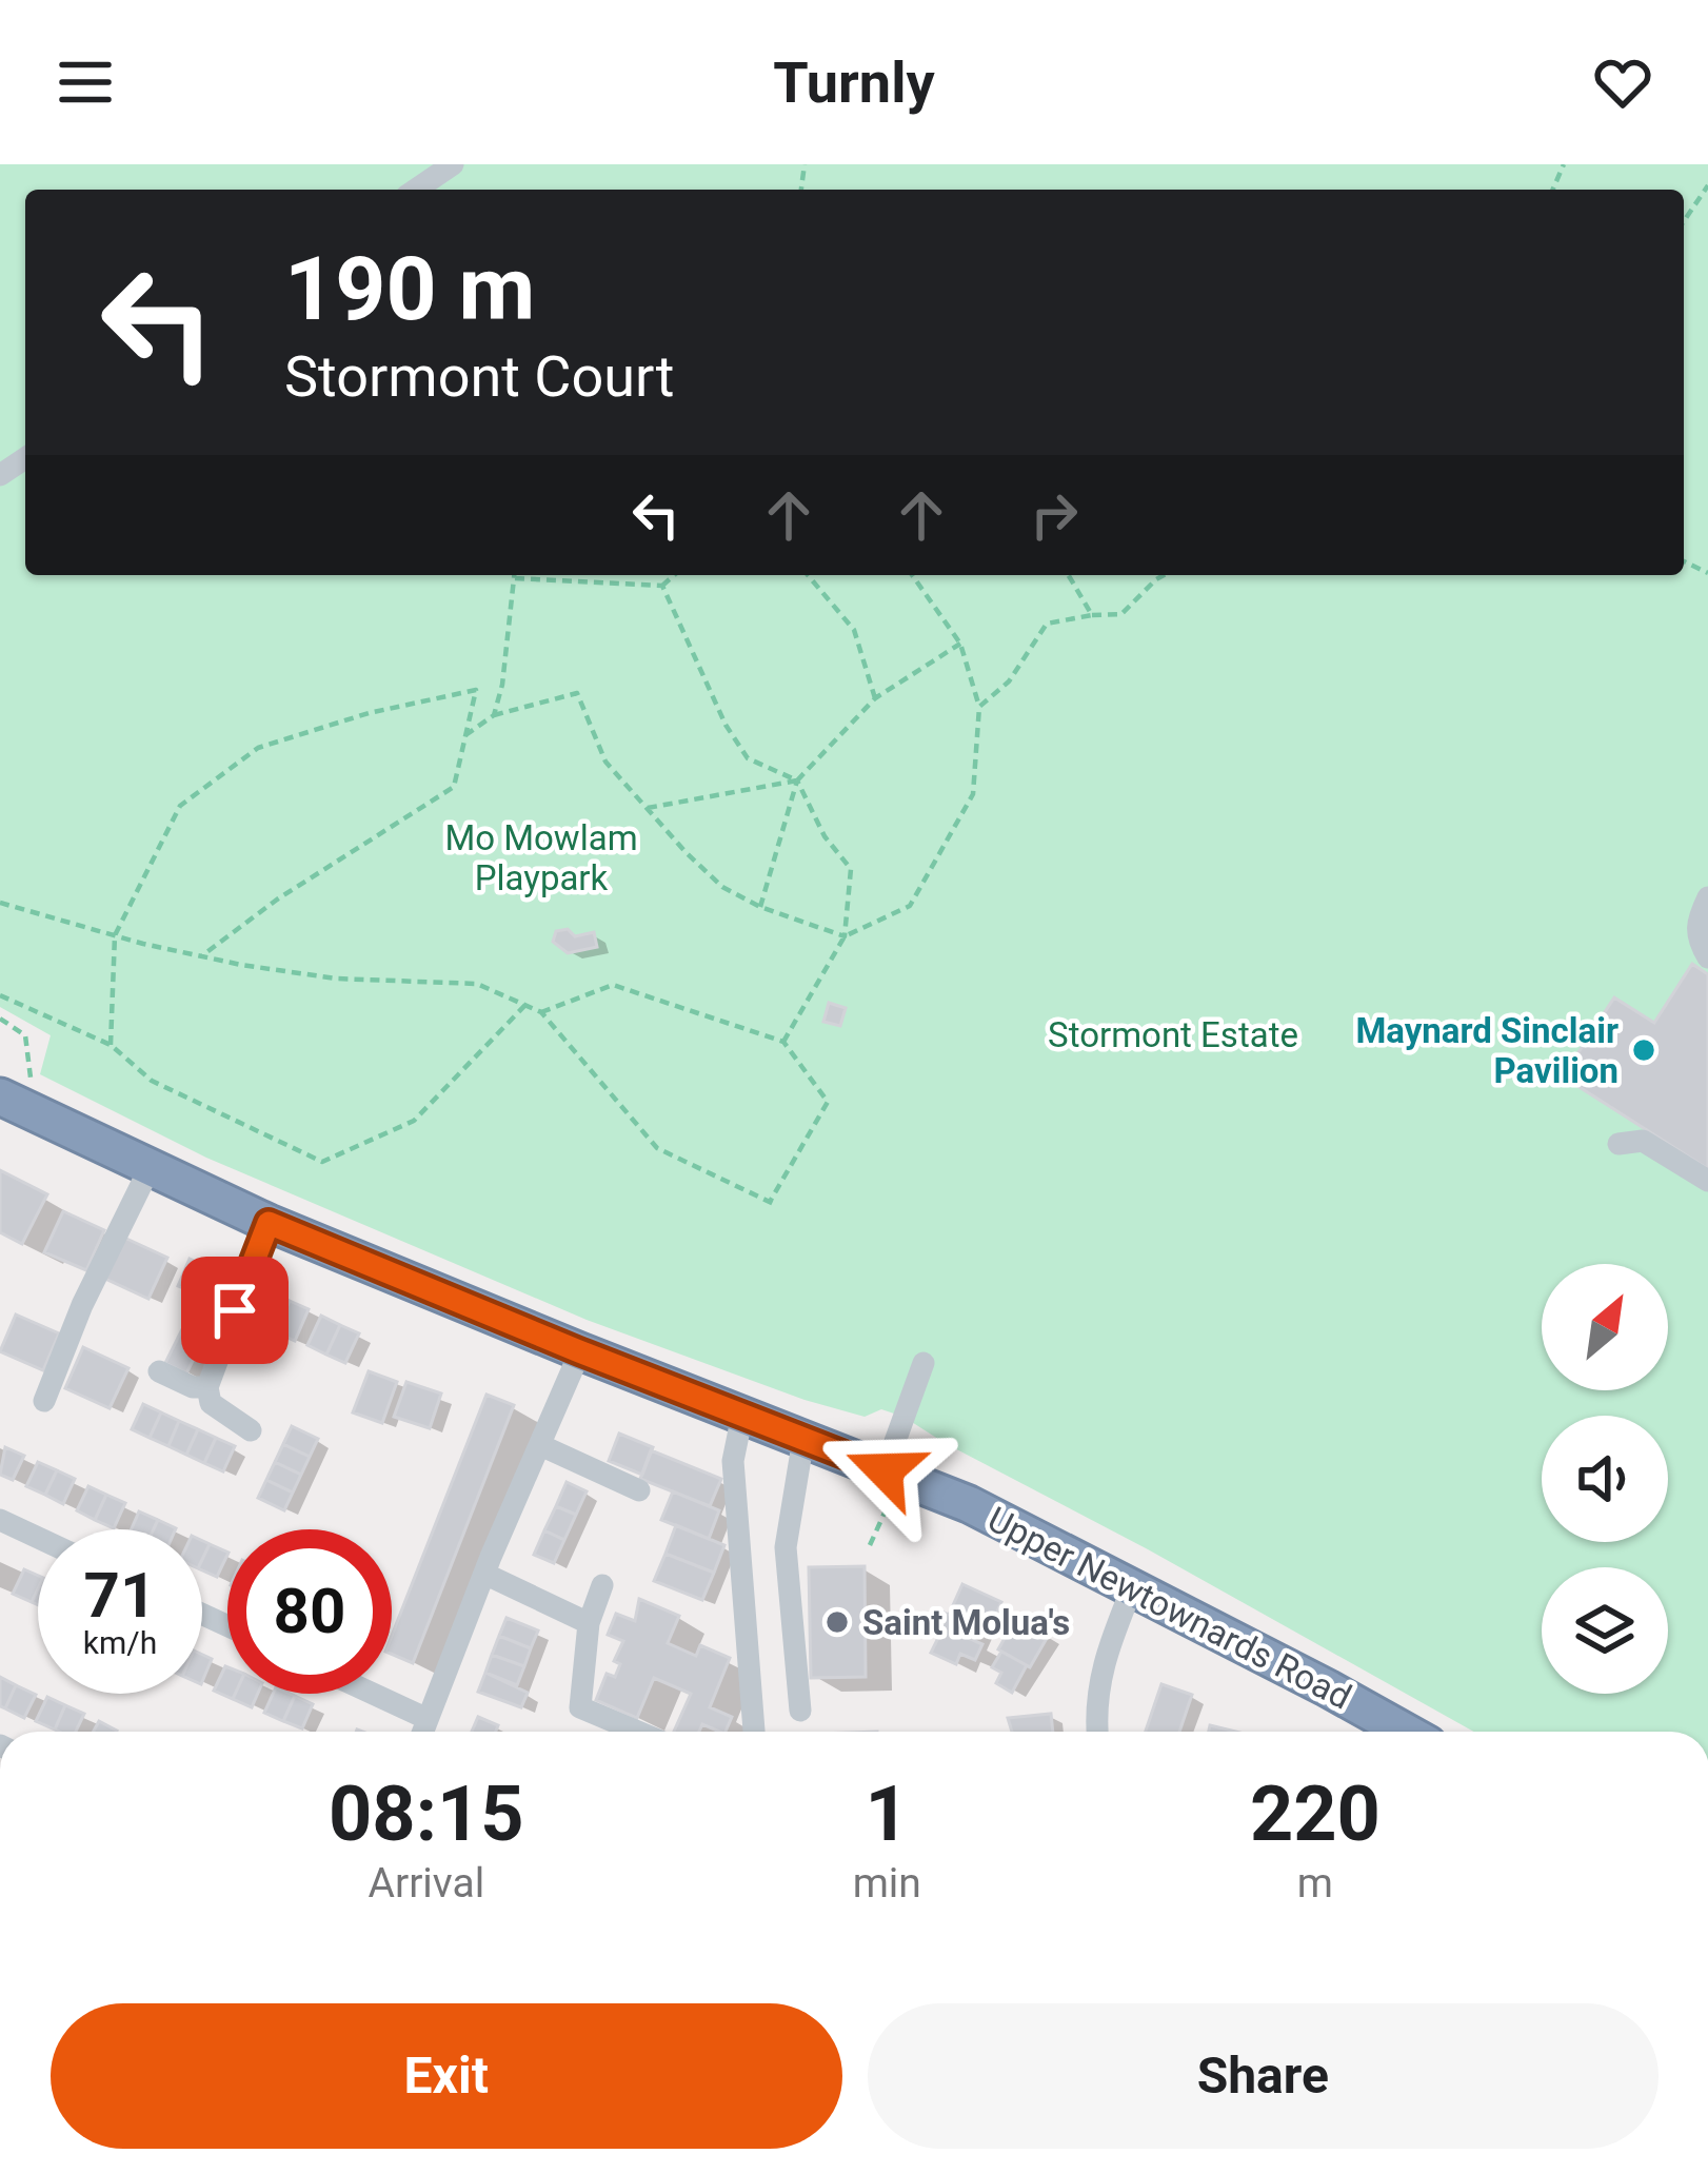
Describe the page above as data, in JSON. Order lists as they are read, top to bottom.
{
  "streets": {
    "highway": ["Upper Newtownards Road"]
  },
  "parks": ["Mo Mowlam Playpark", "Stormont Estate"],
  "places": ["Maynard Sinclair Pavilion", "Saint Molua's"],
  "north": "top right",
  "page": {
    "header": "Turnly",
    "turn": ["190 m", "Stormont Court"],
    "speed": "71 km/h",
    "limit": "80",
    "eta": [
      "08:15",
      "Arrival",
      "1",
      "min",
      "220",
      "m"
    ],
    "buttons": ["Exit", "Share"]
  }
}
